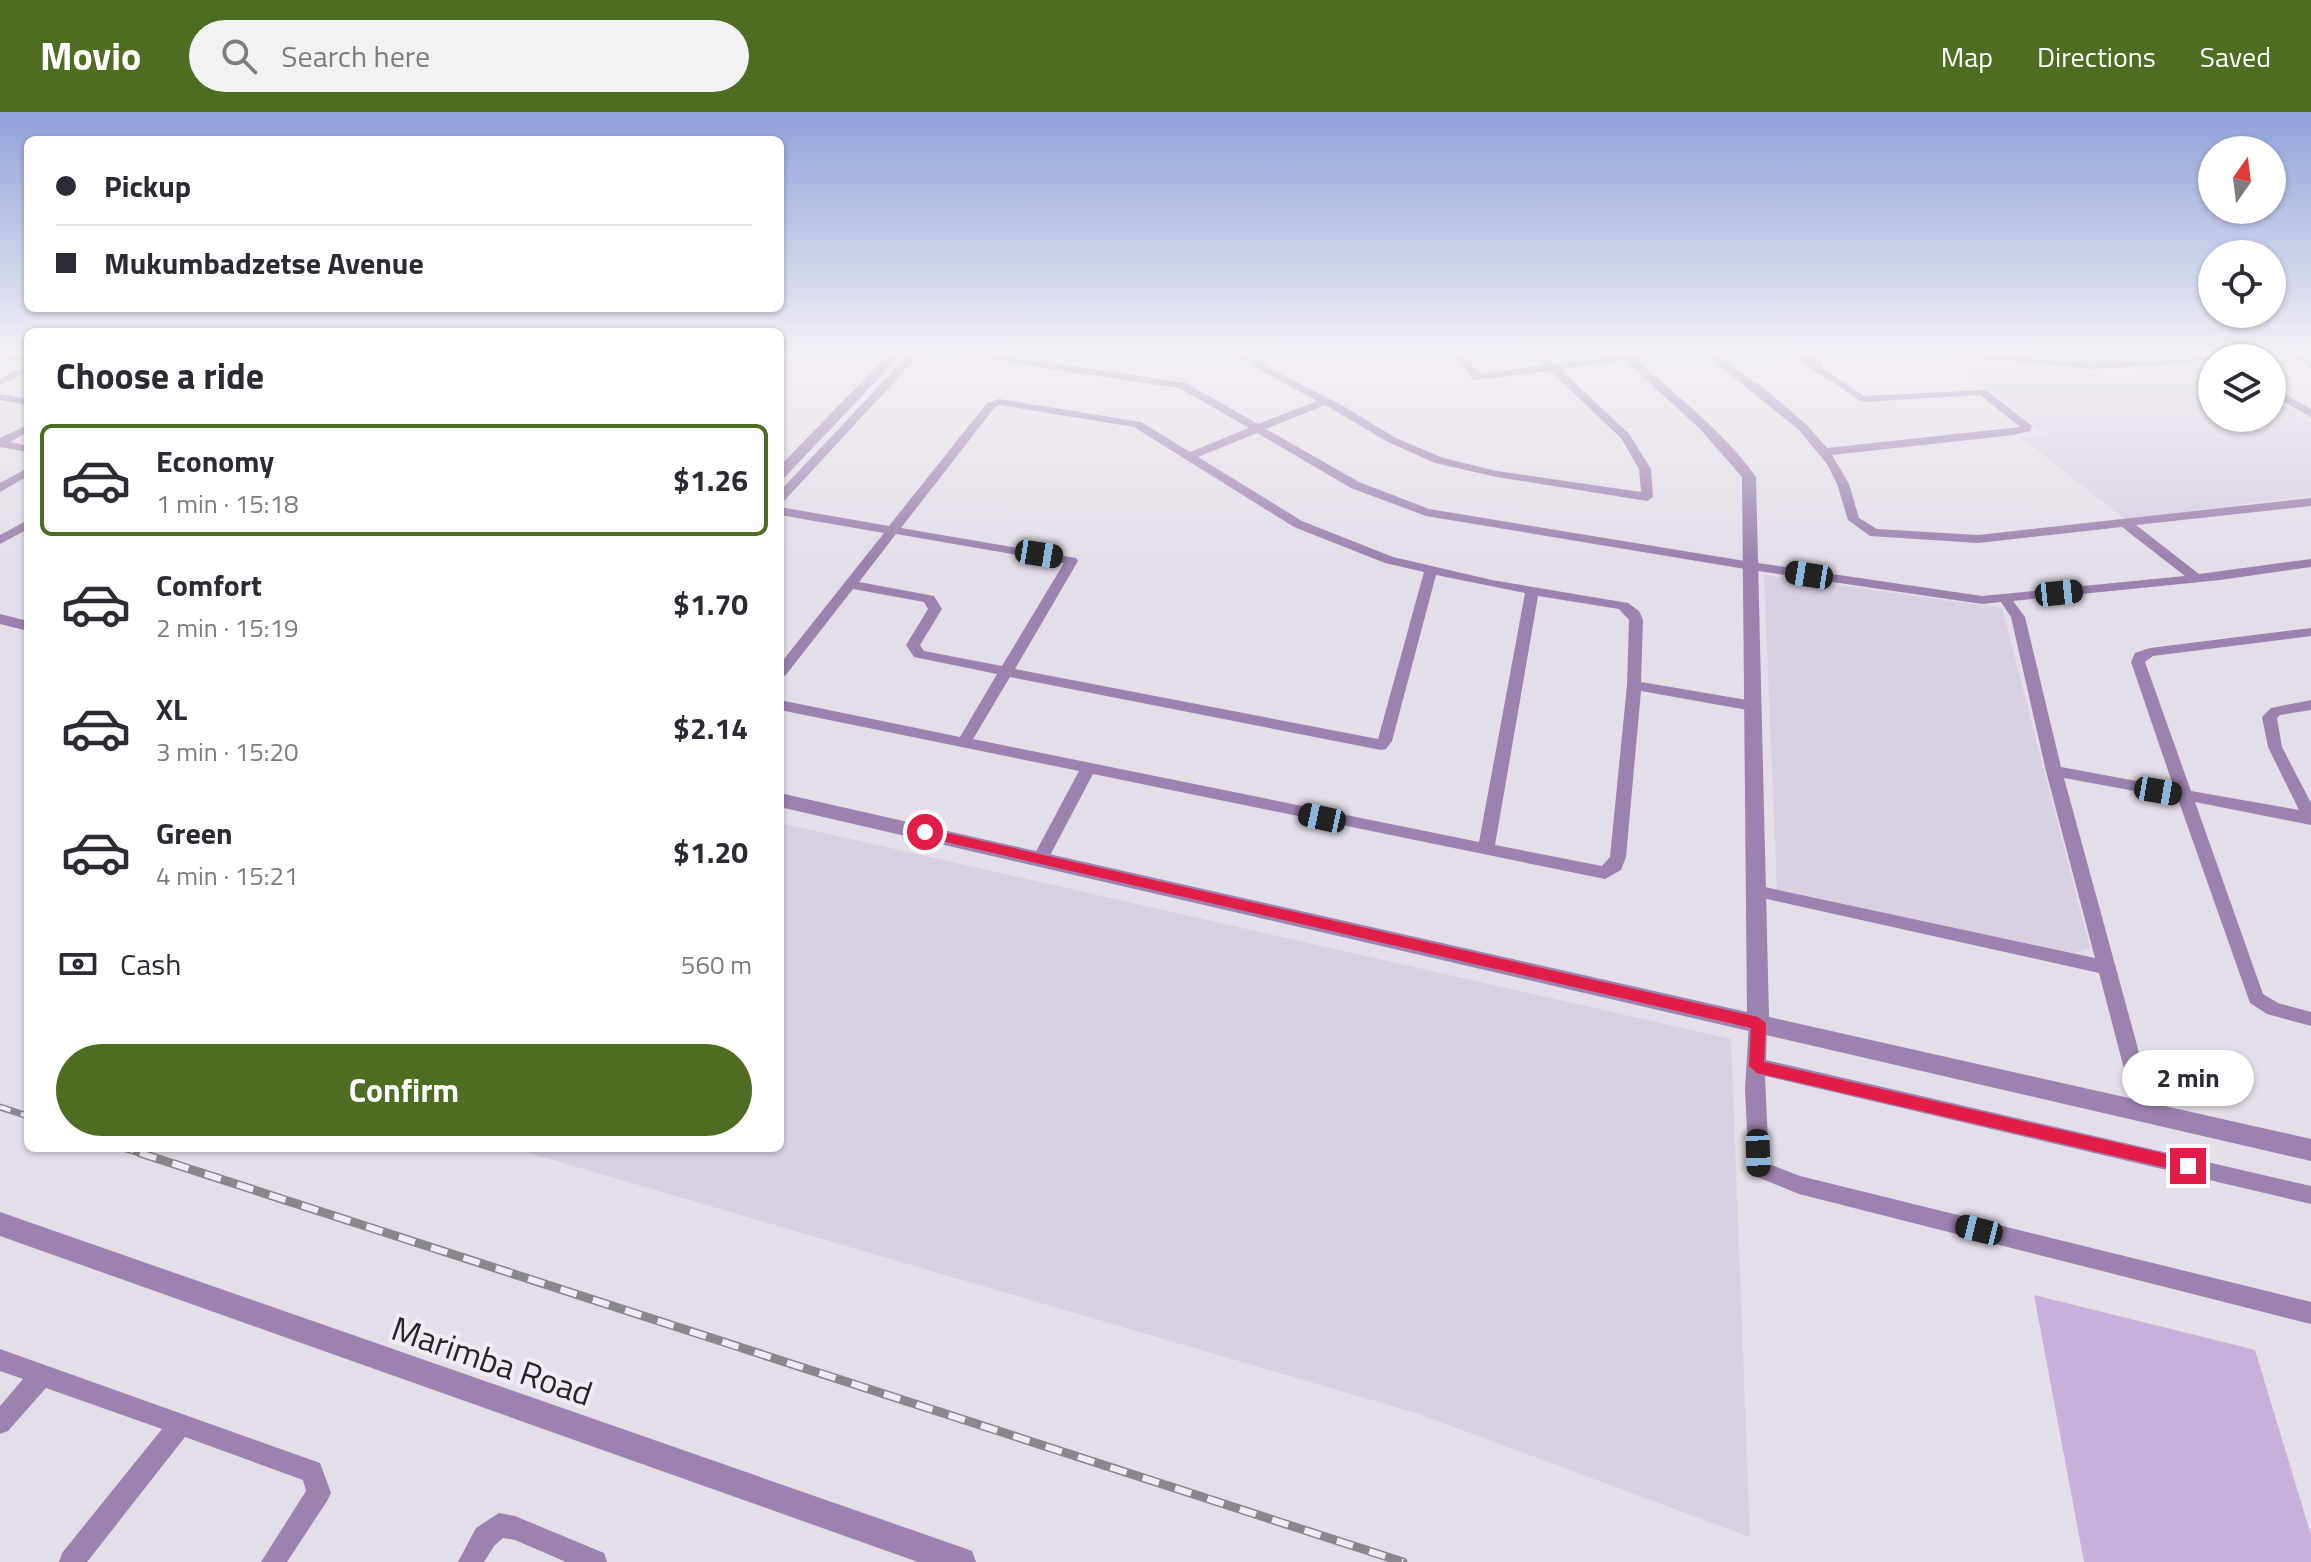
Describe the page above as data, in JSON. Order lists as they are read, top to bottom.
{
  "streets": {
    "street": ["Marimba Road"]
  },
  "north": "top",
  "page": {
    "header": "Movio",
    "search": "Search here",
    "nav": ["Map", "Directions", "Saved"],
    "banner": ["Pickup", "Mukumbadzetse Avenue"],
    "heading": "Choose a ride",
    "list": [
      {
        "name": "Economy",
        "note": "1 min · 15:18",
        "value": "$1.26"
      },
      {
        "name": "Comfort",
        "note": "2 min · 15:19",
        "value": "$1.70"
      },
      {
        "name": "XL",
        "note": "3 min · 15:20",
        "value": "$2.14"
      },
      {
        "name": "Green",
        "note": "4 min · 15:21",
        "value": "$1.20"
      }
    ],
    "pay": ["Cash", "560 m"],
    "buttons": "Confirm",
    "bubble": "2 min"
  }
}
